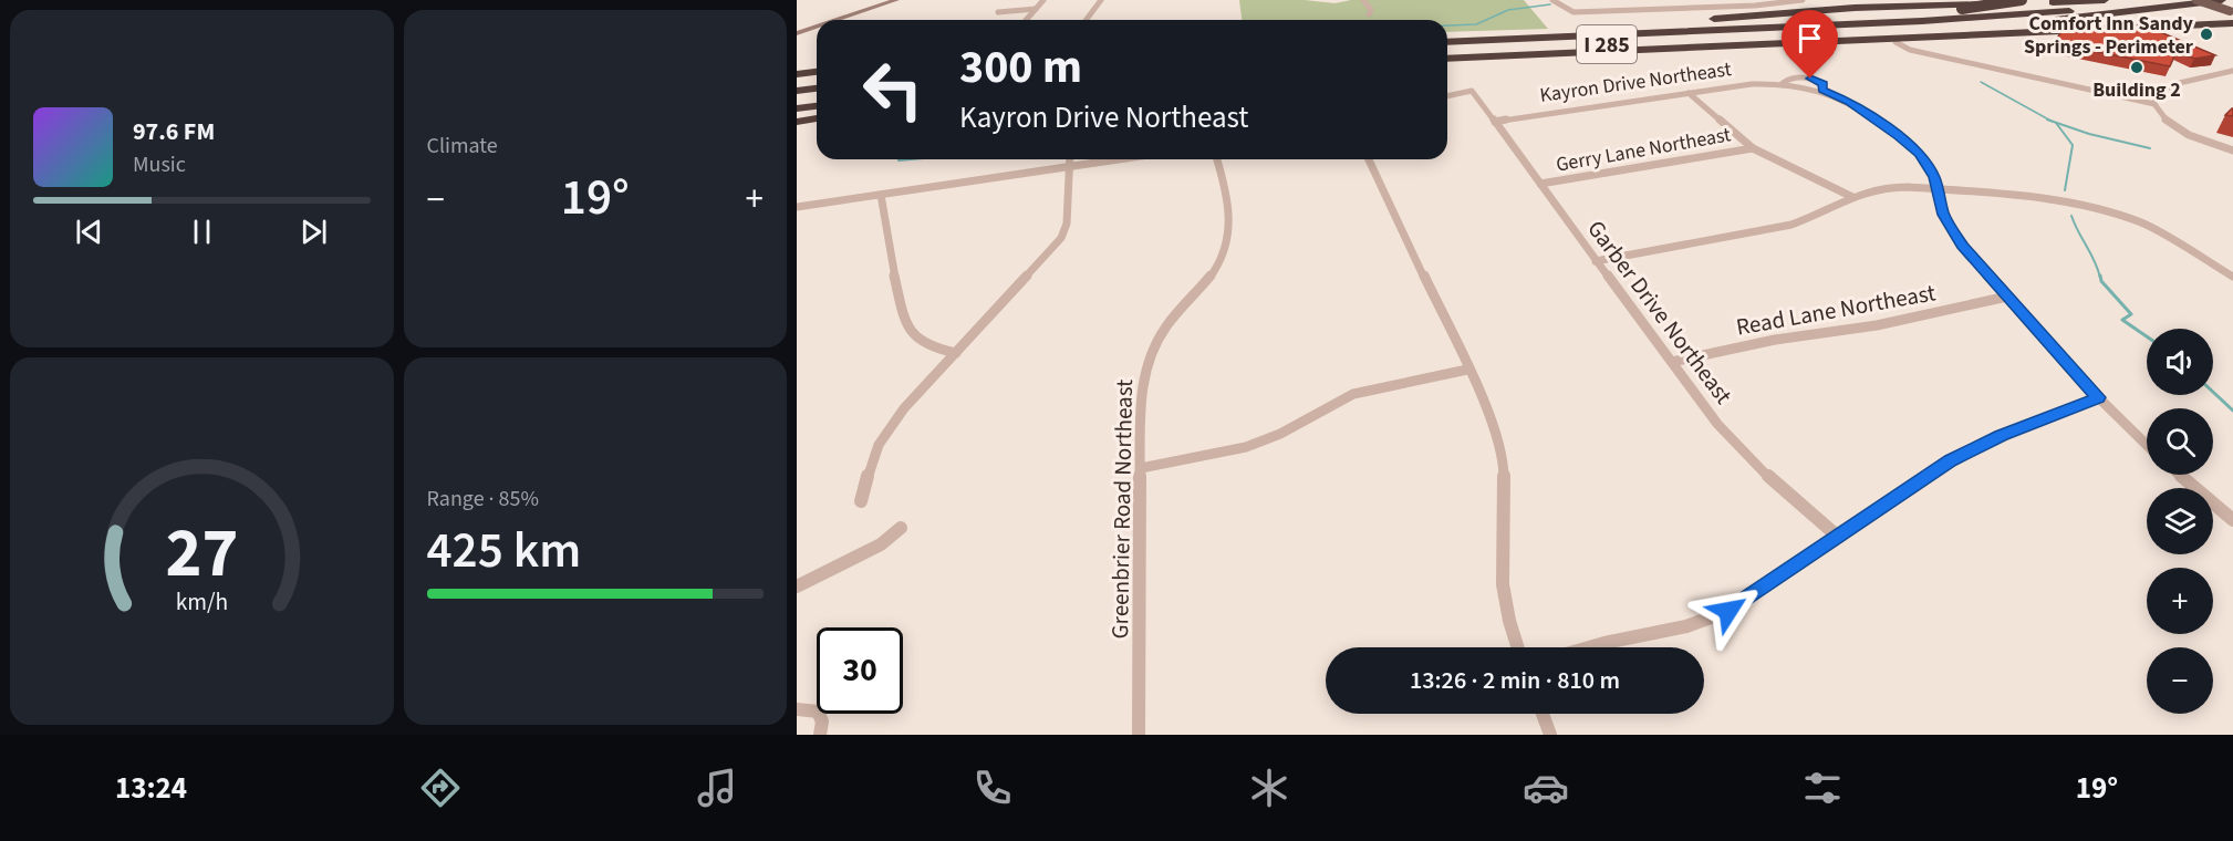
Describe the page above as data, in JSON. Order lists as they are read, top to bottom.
{
  "streets": {
    "highway": ["I 285"],
    "street": [
      "Kayron Drive Northeast",
      "Gerry Lane Northeast",
      "Read Lane Northeast",
      "Garber Drive Northeast",
      "Greenbrier Road Northeast"
    ]
  },
  "crossings": [
    ["Kayron Drive Northeast", "Read Lane Northeast"],
    ["Kayron Drive Northeast", "Garber Drive Northeast"],
    ["Gerry Lane Northeast", "Garber Drive Northeast"],
    ["Read Lane Northeast", "Garber Drive Northeast"]
  ],
  "places": ["Comfort Inn Sandy Springs - Perimeter", "Building 2"],
  "page": {
    "tile": [
      "Climate",
      ["Range · 85%", "425 km"]
    ],
    "turn": ["300 m", "Kayron Drive Northeast"],
    "song": ["97.6 FM", "Music"],
    "heat": ["−", "19°", "+"],
    "map_buttons": ["+", "−"],
    "limit": "30",
    "trip": "13:26 · 2 min · 810 m",
    "tabs": ["13:24", "19°"],
    "gauge": ["27", "km/h"]
  }
}
